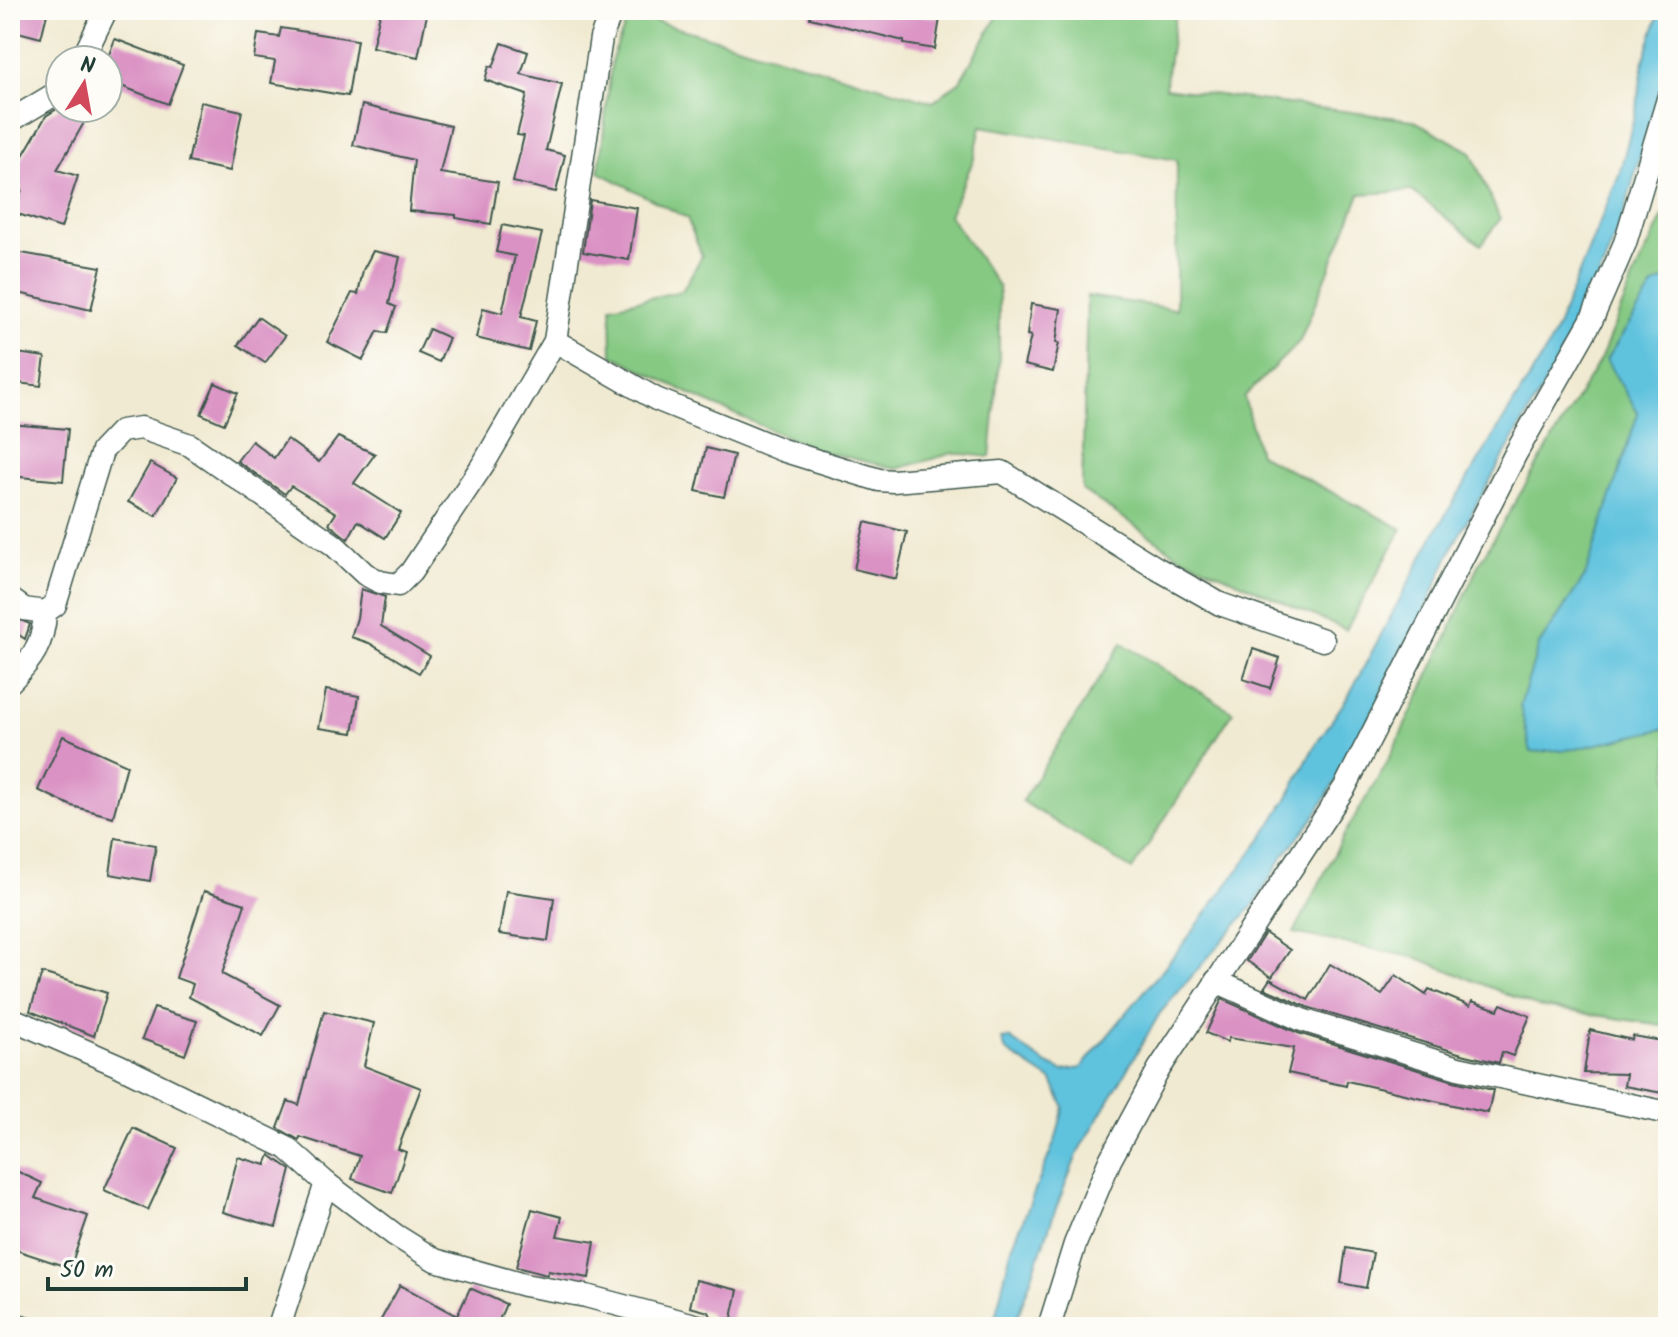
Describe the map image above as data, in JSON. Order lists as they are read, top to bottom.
{
  "scale_bar": "50 m",
  "north": "top"
}
